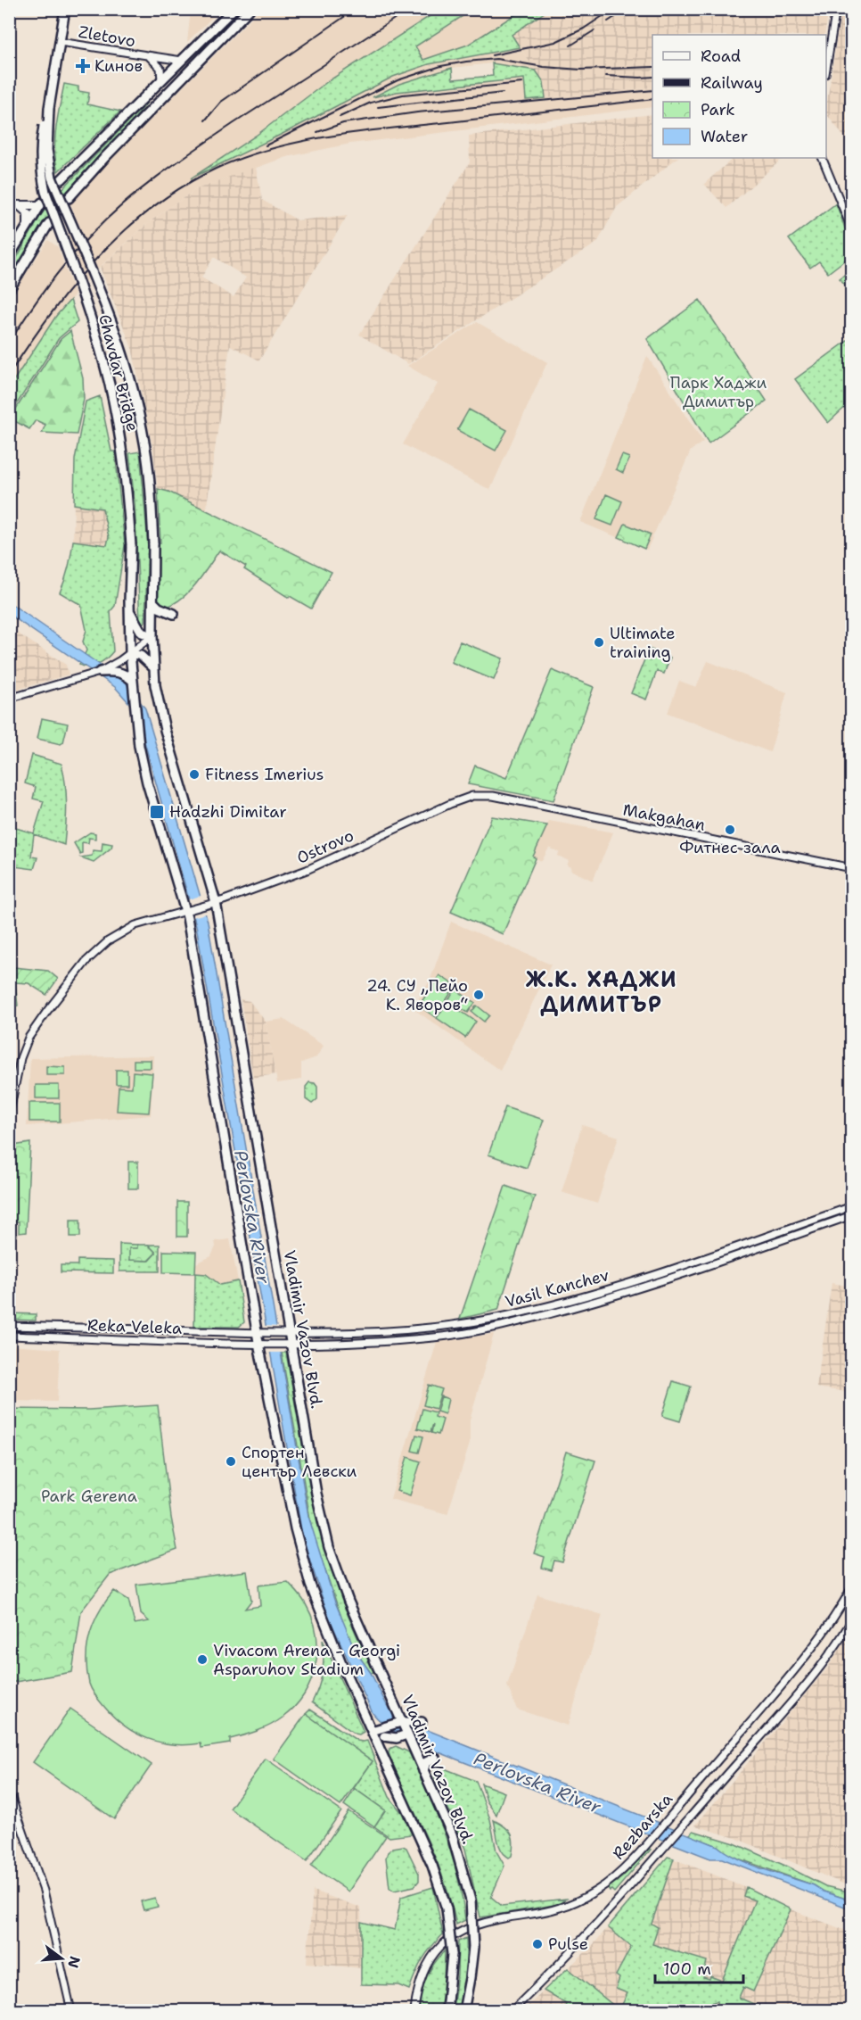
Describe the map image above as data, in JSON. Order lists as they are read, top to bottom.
{
  "streets": {
    "main road": ["Chavdar Bridge", "Vladimir Vazov Blvd."],
    "street": [
      "Zletovo",
      "Makgahan",
      "Ostrovo",
      "Vasil Kanchev",
      "Reka Veleka",
      "Rezbarska"
    ]
  },
  "crossings": [
    ["Zletovo", "Chavdar Bridge"],
    ["Chavdar Bridge", "Vladimir Vazov Blvd."],
    ["Makgahan", "Ostrovo"],
    ["Ostrovo", "Vladimir Vazov Blvd."],
    ["Vasil Kanchev", "Reka Veleka"],
    ["Vasil Kanchev", "Vladimir Vazov Blvd."]
  ],
  "districts": ["Ж.К. ХАДЖИ ДИМИТЪР"],
  "water": ["Perlovska River"],
  "parks": ["Парк Хаджи Димитър", "Park Gerena"],
  "places": {
    "health": ["Кинов"],
    "other": [
      "Ultimate training",
      "Fitness Imerius",
      "Фитнес зала",
      "24. СУ „Пейо К. Яворов“",
      "Спортен център Левски",
      "Vivacom Arena - Georgi Asparuhov Stadium",
      "Pulse"
    ],
    "transit": ["Hadzhi Dimitar"]
  },
  "legend": [
    "Road",
    "Railway",
    "Park",
    "Water"
  ],
  "scale_bar": "100 m",
  "north": "right"
}
